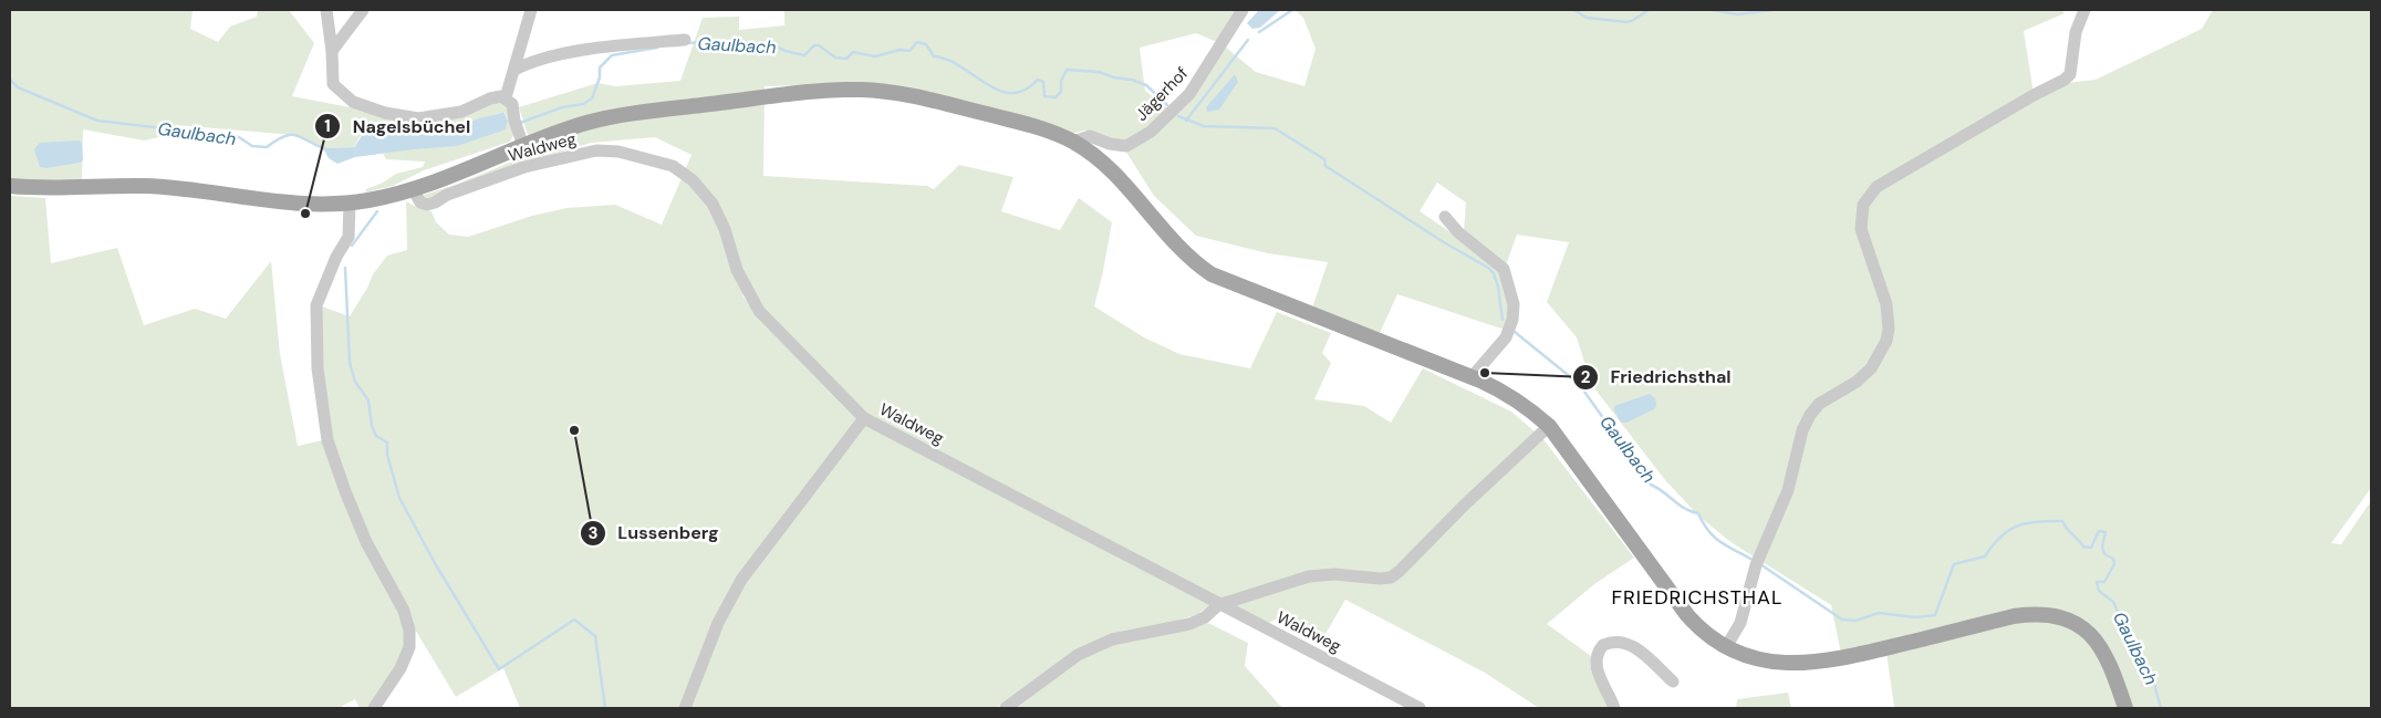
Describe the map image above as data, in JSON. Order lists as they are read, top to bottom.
{
  "streets": {
    "street": ["Jägerhof", "Waldweg"]
  },
  "districts": ["FRIEDRICHSTHAL"],
  "water": ["Gaulbach"],
  "places": ["Nagelsbüchel", "Friedrichsthal", "Lussenberg"]
}
